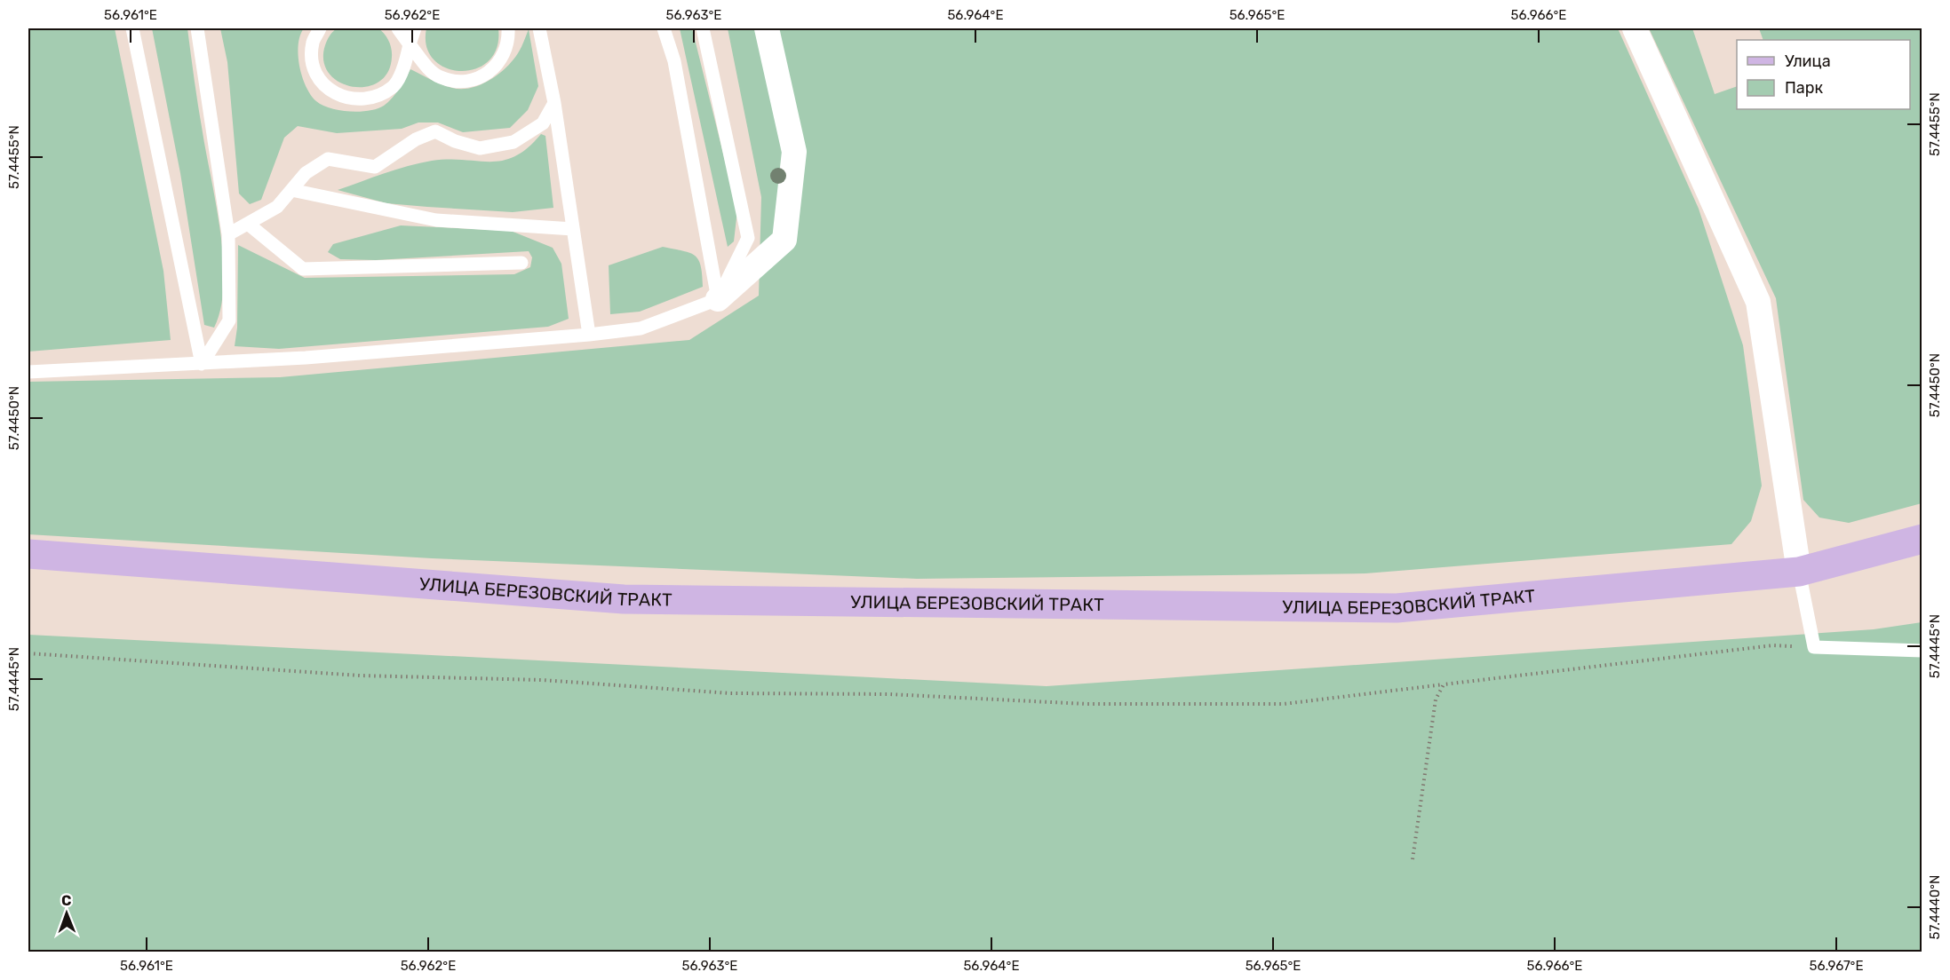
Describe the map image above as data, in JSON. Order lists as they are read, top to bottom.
{
  "streets": {
    "main road": ["УЛИЦА БЕРЕЗОВСКИЙ ТРАКТ"]
  },
  "legend": ["Улица", "Парк"],
  "north": "top",
  "coordinates": [
    "56.961°E",
    "56.962°E",
    "56.963°E",
    "56.964°E",
    "56.965°E",
    "56.966°E",
    "57.4455°N",
    "57.4450°N",
    "57.4445°N",
    "57.4440°N",
    "56.967°E"
  ]
}
